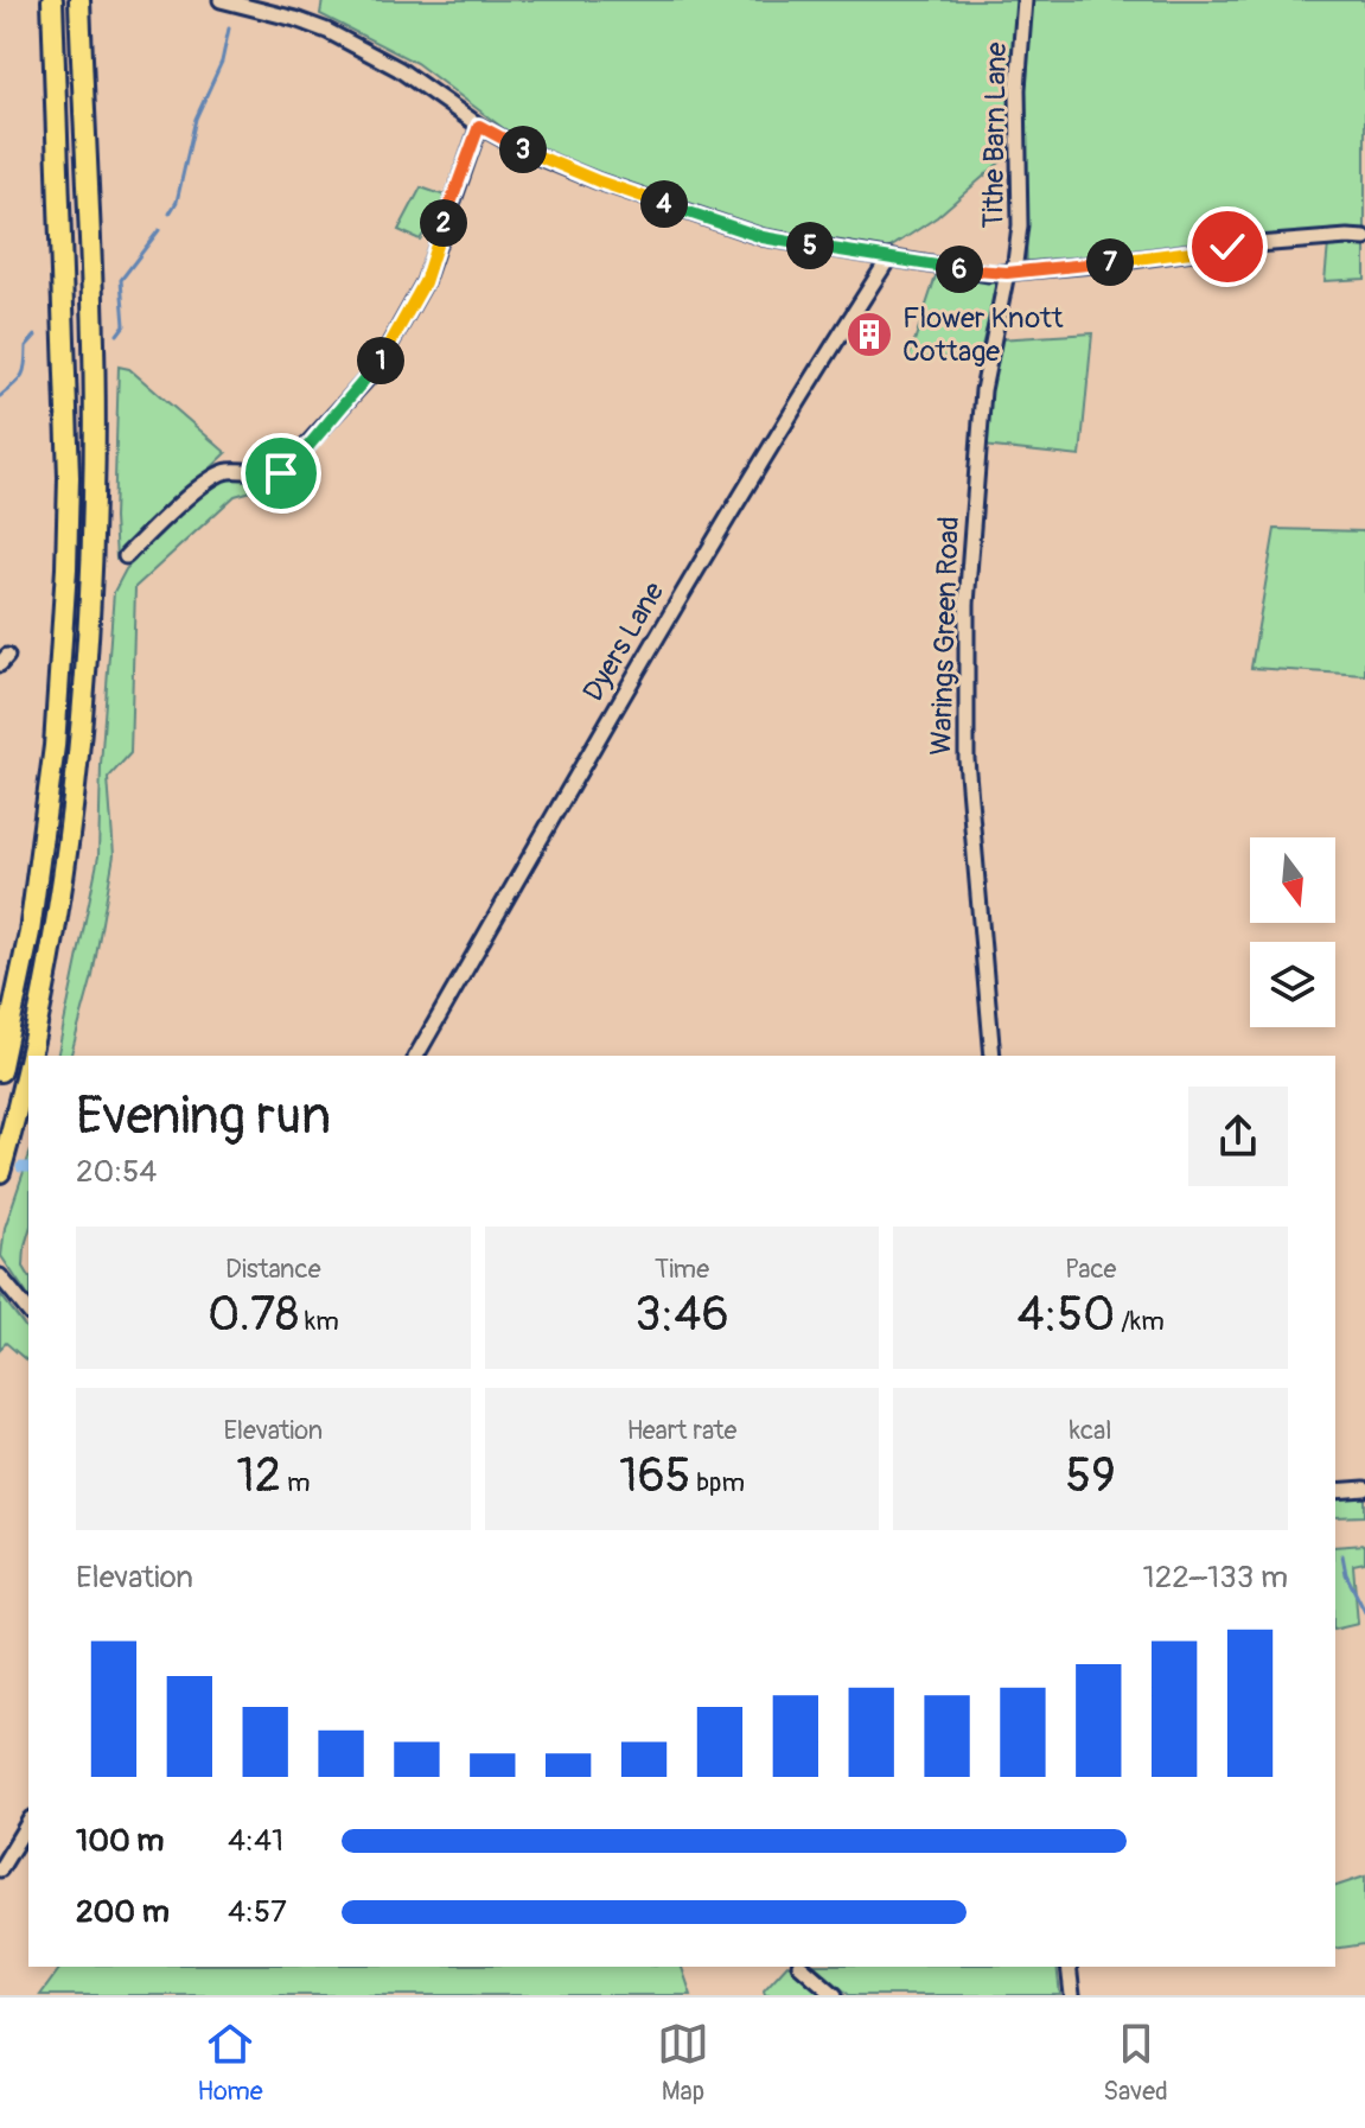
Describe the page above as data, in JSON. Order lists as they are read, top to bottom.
{
  "streets": {
    "street": ["Tithe Barn Lane", "Warings Green Road", "Dyers Lane"]
  },
  "crossings": [
    ["Tithe Barn Lane", "Warings Green Road"]
  ],
  "places": {
    "building": ["Flower Knott Cottage"]
  },
  "north": "bottom",
  "page": {
    "pins": [
      "3",
      "4",
      "2",
      "5",
      "7",
      "6",
      "1"
    ],
    "heading": ["Evening run", "20:54"],
    "stats": [
      ["Distance", "0.78 km"],
      ["Time", "3:46"],
      ["Pace", "4:50 /km"],
      ["Elevation", "12 m"],
      ["Heart rate", "165 bpm"],
      ["kcal", "59"]
    ],
    "chart": ["Elevation", "122–133 m"],
    "list": [
      {
        "name": "100 m",
        "note": "4:41"
      },
      {
        "name": "200 m",
        "note": "4:57"
      }
    ],
    "tabs": ["Home", "Map", "Saved"]
  }
}
